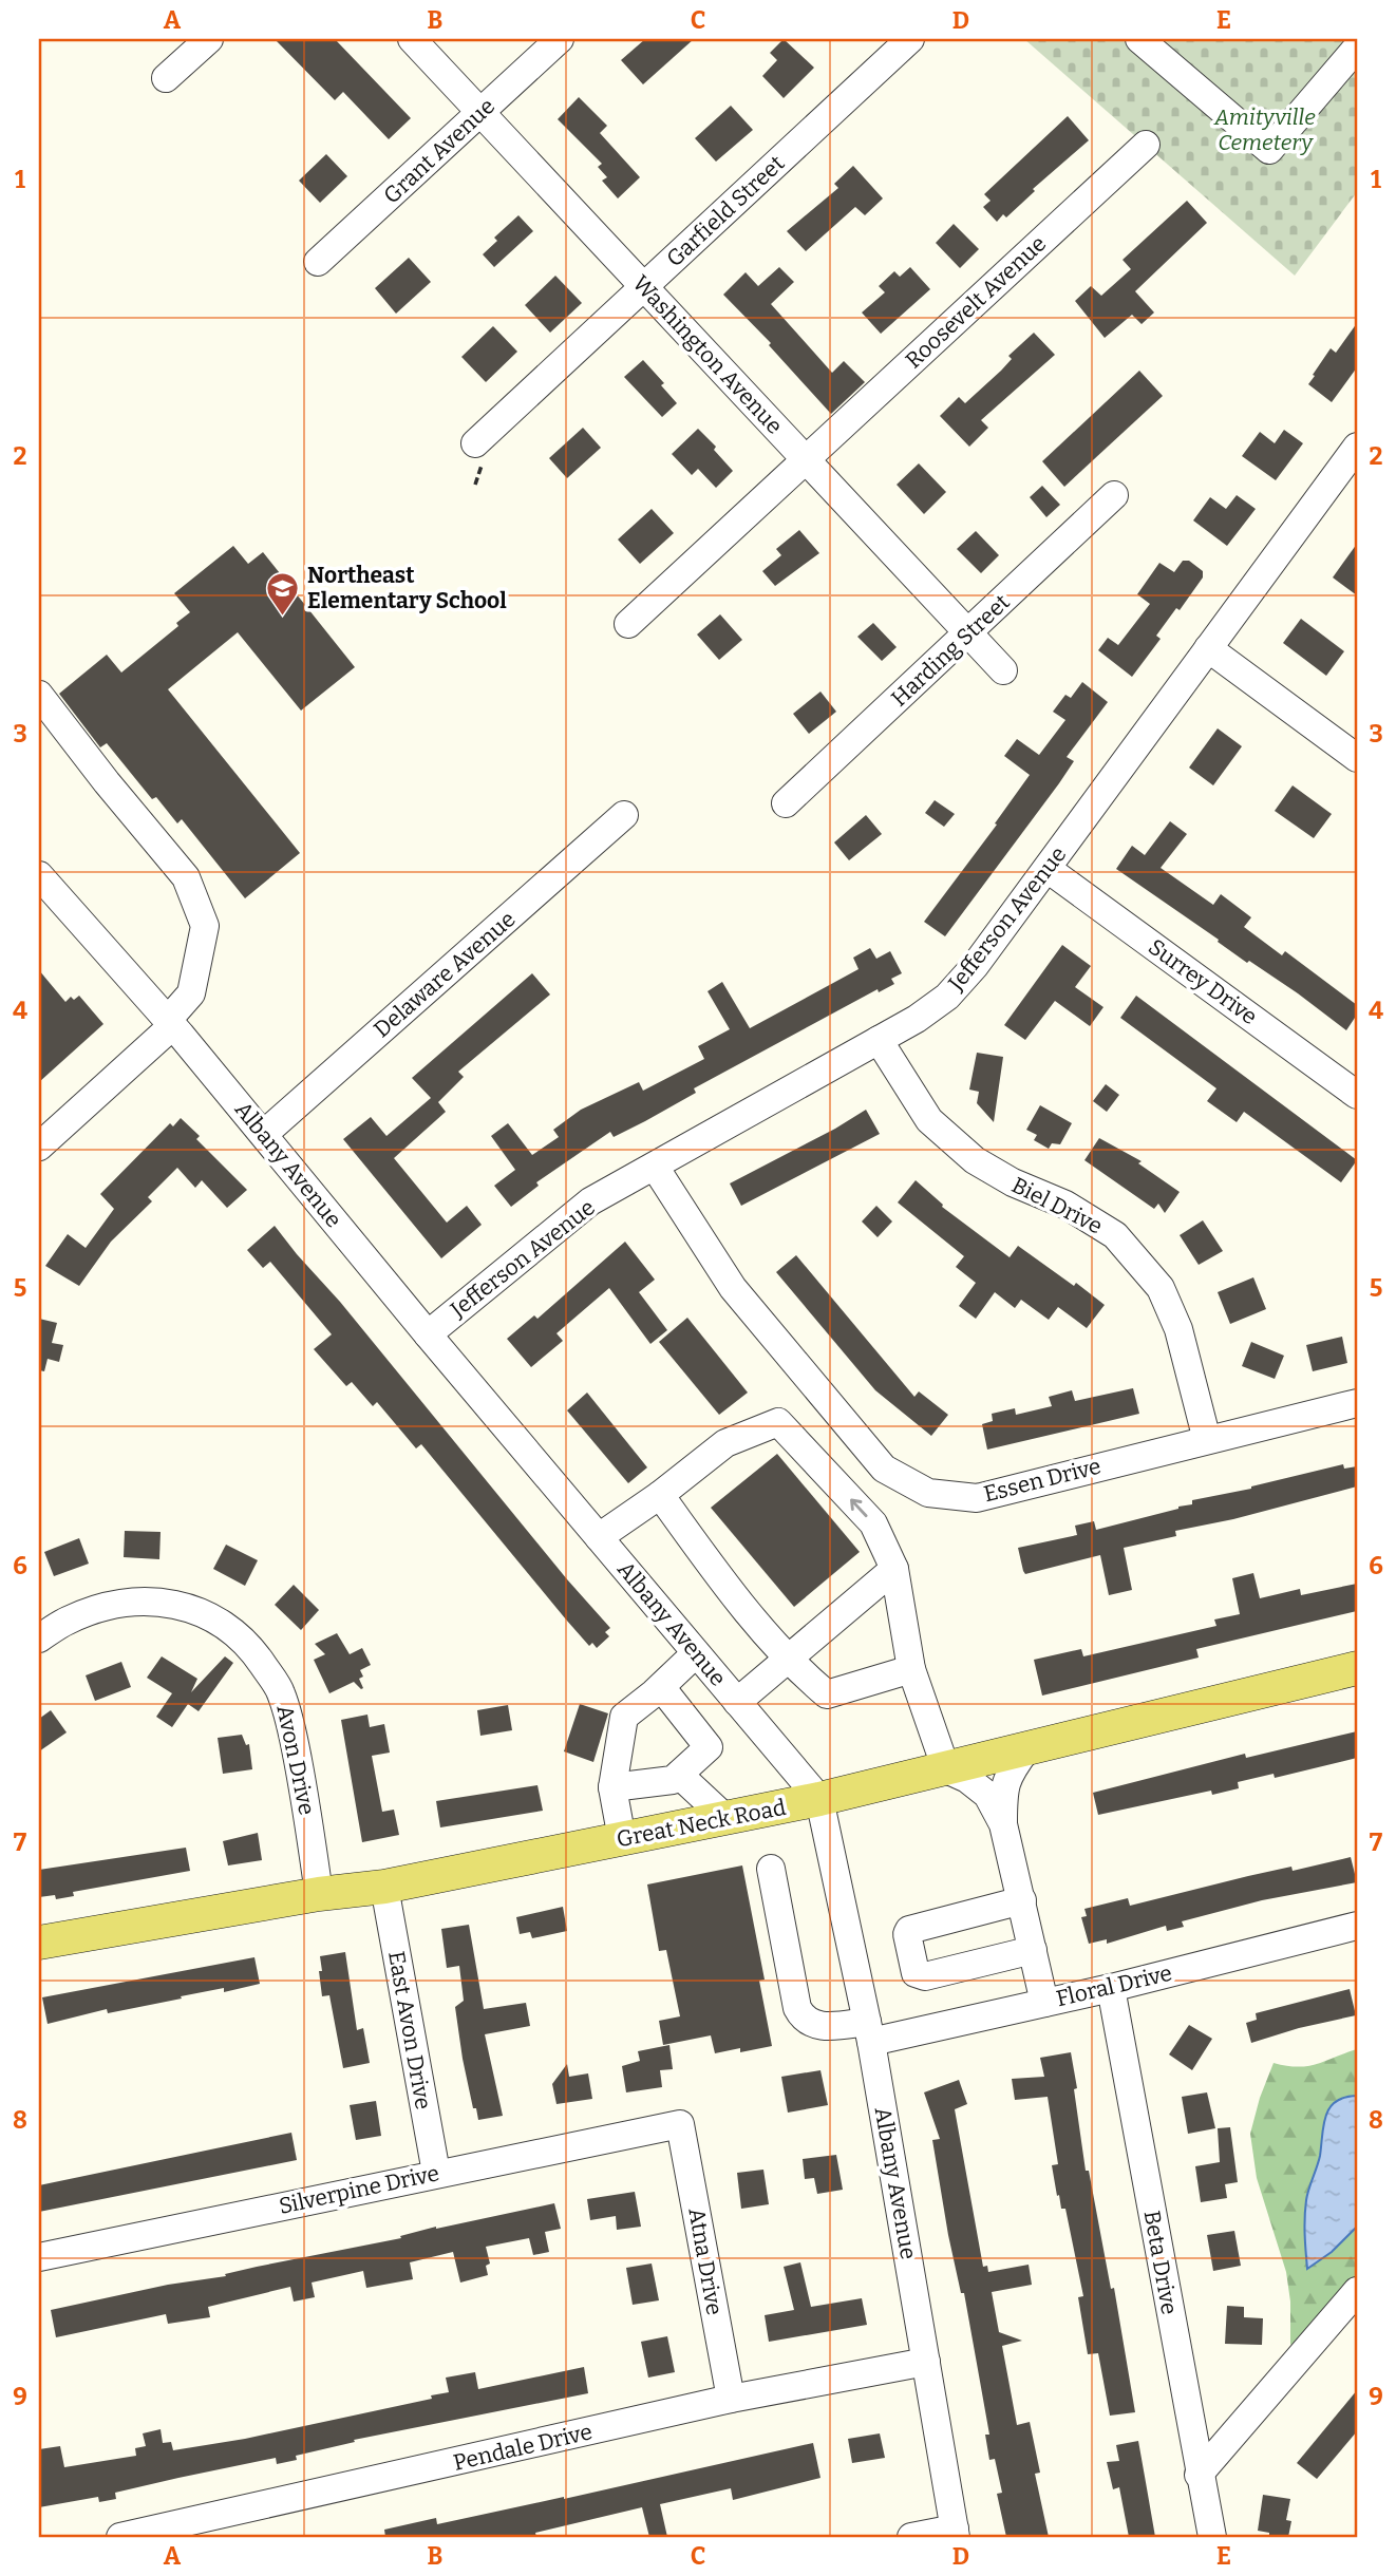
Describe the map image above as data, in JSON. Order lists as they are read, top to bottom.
{
  "streets": {
    "main road": ["Great Neck Road"],
    "street": [
      "Grant Avenue",
      "Garfield Street",
      "Roosevelt Avenue",
      "Washington Avenue",
      "Harding Street",
      "Jefferson Avenue",
      "Delaware Avenue",
      "Surrey Drive",
      "Albany Avenue",
      "Biel Drive",
      "Essen Drive",
      "Avon Drive",
      "Floral Drive",
      "East Avon Drive",
      "Silverpine Drive",
      "Atna Drive",
      "Beta Drive",
      "Pendale Drive"
    ]
  },
  "crossings": [
    ["Grant Avenue", "Washington Avenue"],
    ["Garfield Street", "Washington Avenue"],
    ["Roosevelt Avenue", "Washington Avenue"],
    ["Washington Avenue", "Harding Street"],
    ["Jefferson Avenue", "Surrey Drive"],
    ["Jefferson Avenue", "Albany Avenue"],
    ["Jefferson Avenue", "Biel Drive"],
    ["Jefferson Avenue", "Essen Drive"],
    ["Delaware Avenue", "Albany Avenue"],
    ["Albany Avenue", "Great Neck Road"],
    ["Albany Avenue", "Floral Drive"],
    ["Albany Avenue", "Pendale Drive"],
    ["Biel Drive", "Essen Drive"],
    ["Avon Drive", "Great Neck Road"],
    ["Great Neck Road", "East Avon Drive"],
    ["Floral Drive", "Beta Drive"],
    ["East Avon Drive", "Silverpine Drive"],
    ["Silverpine Drive", "Atna Drive"],
    ["Atna Drive", "Pendale Drive"]
  ],
  "parks": ["Amityville Cemetery"],
  "places": {
    "school or university": ["Northeast Elementary School"]
  },
  "grid": {
    "columns": [
      "A",
      "B",
      "C",
      "D",
      "E"
    ],
    "rows": [
      "1",
      "2",
      "3",
      "4",
      "5",
      "6",
      "7",
      "8",
      "9"
    ]
  }
}
